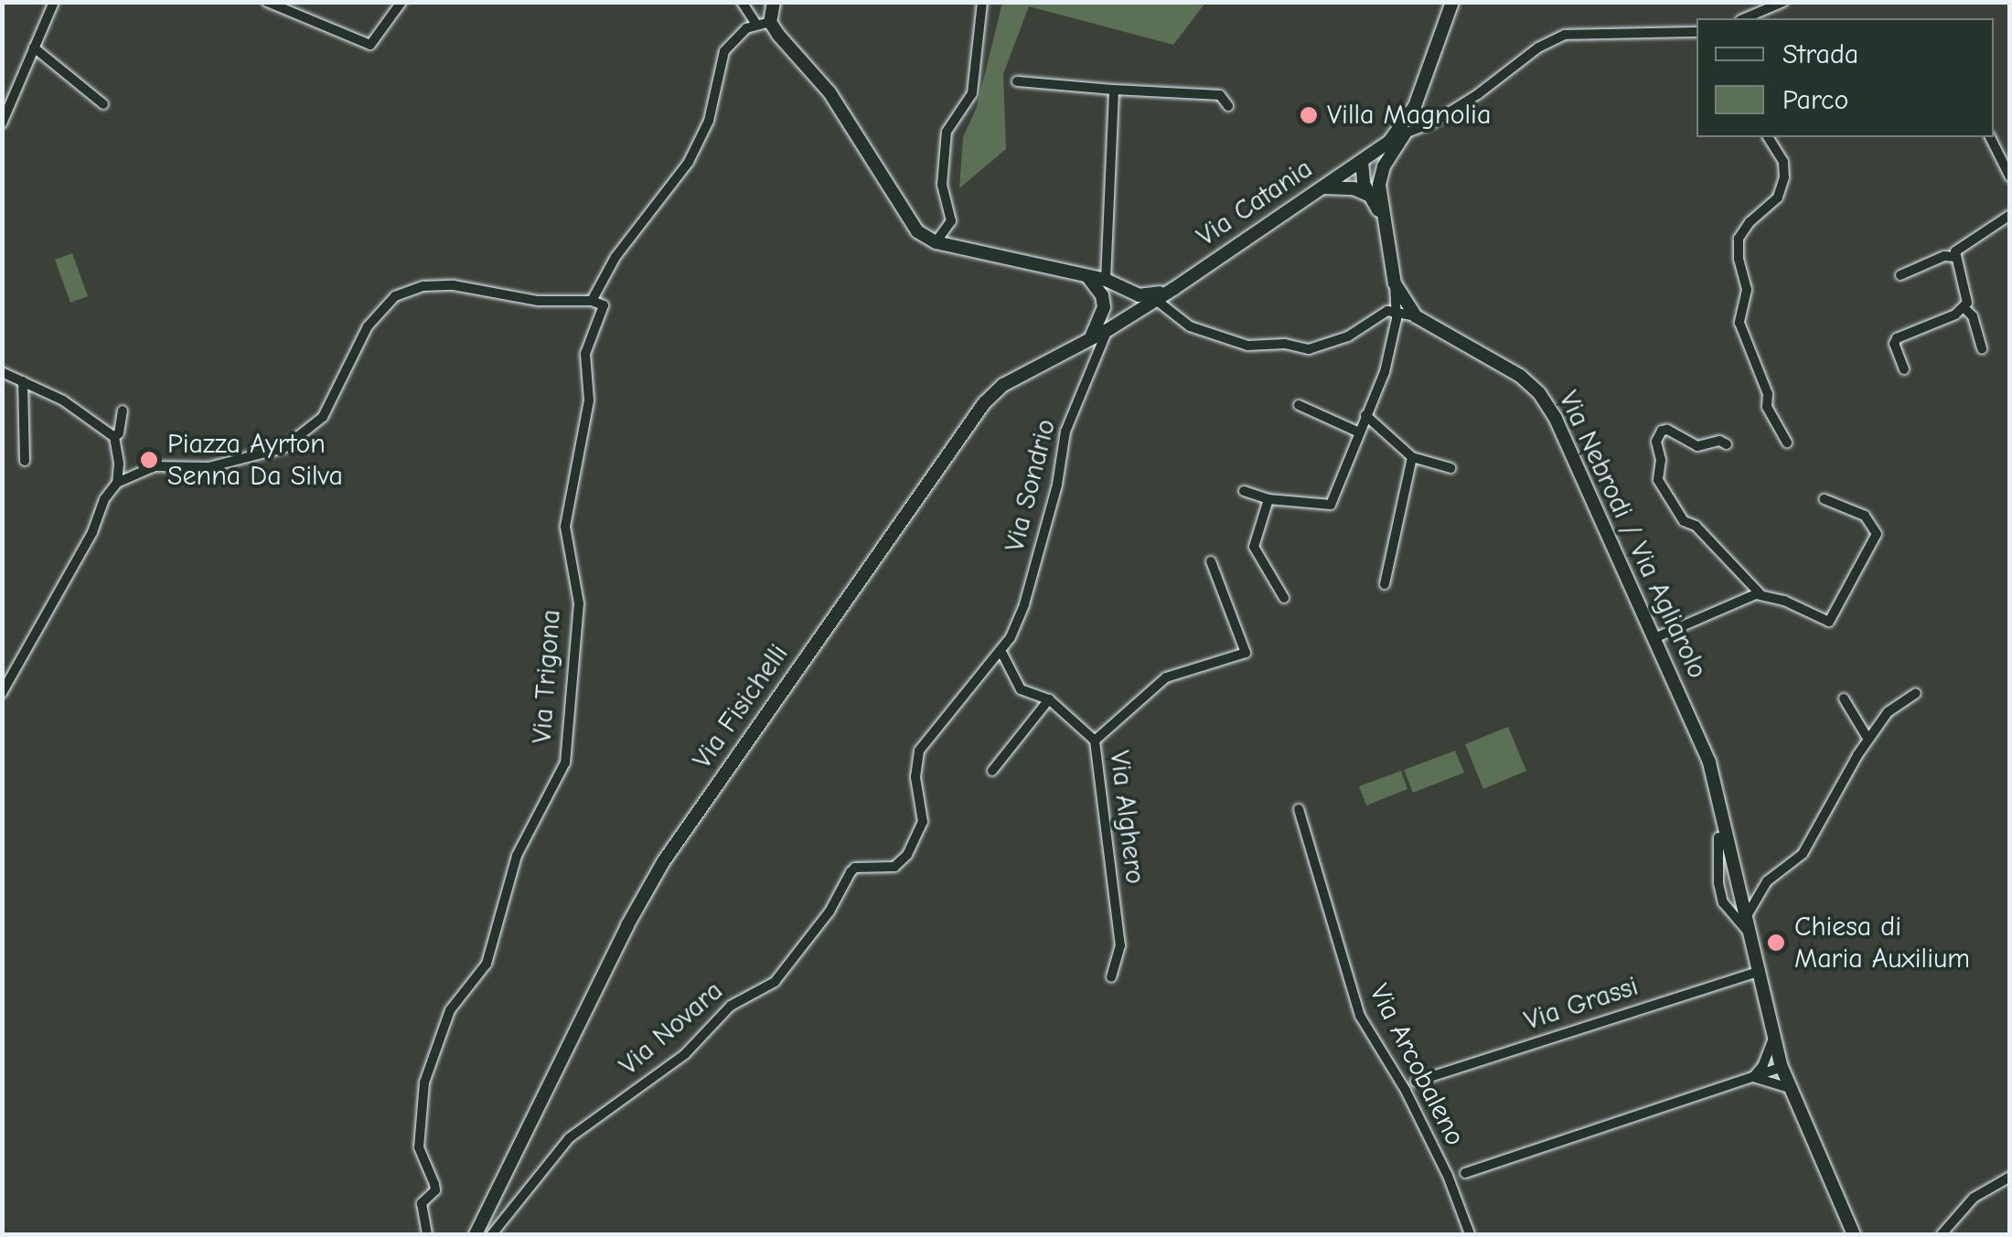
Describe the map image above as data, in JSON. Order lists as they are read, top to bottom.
{
  "streets": {
    "street": [
      "Via Catania",
      "Via Sondrio",
      "Via Nebrodi / Via Agliarolo",
      "Via Trigona",
      "Via Fisichelli",
      "Via Alghero",
      "Via Grassi",
      "Via Novara",
      "Via Arcobaleno"
    ]
  },
  "crossings": [
    ["Via Catania", "Via Fisichelli"],
    ["Via Sondrio", "Via Fisichelli"],
    ["Via Sondrio", "Via Alghero"],
    ["Via Sondrio", "Via Novara"],
    ["Via Nebrodi / Via Agliarolo", "Via Grassi"],
    ["Via Alghero", "Via Novara"]
  ],
  "places": ["Villa Magnolia", "Piazza Ayrton Senna Da Silva", "Chiesa di Maria Auxilium"],
  "legend": ["Strada", "Parco"]
}
